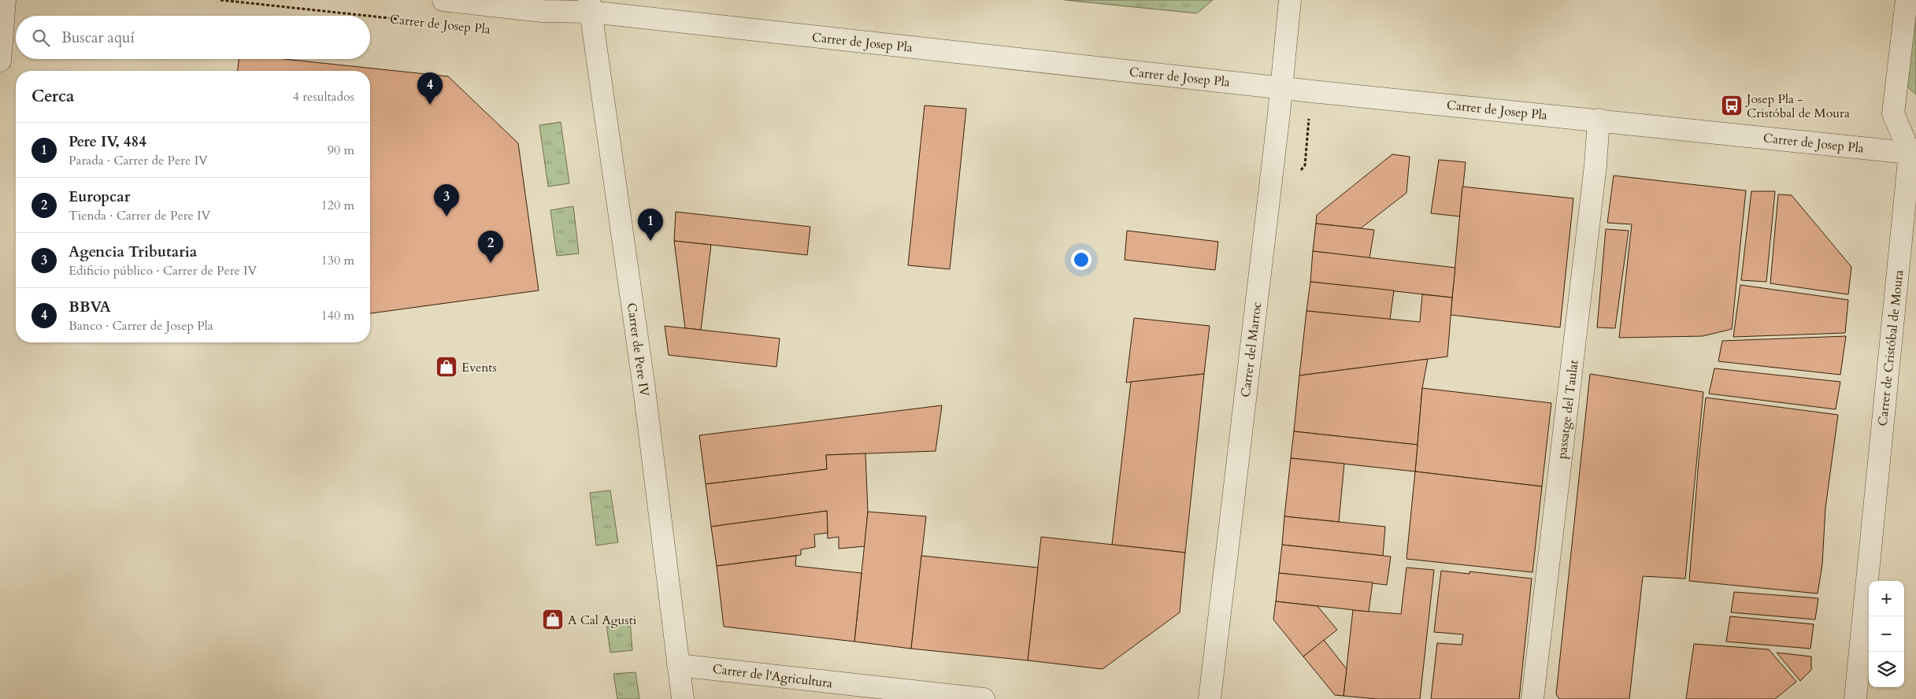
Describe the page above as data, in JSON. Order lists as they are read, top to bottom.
{
  "streets": {
    "street": [
      "Carrer de Josep Pla",
      "Carrer de Cristóbal de Moura",
      "Carrer de Pere IV",
      "Carrer del Marroc",
      "passatge del Taulat",
      "Carrer de l'Agricultura"
    ]
  },
  "crossings": [
    ["Carrer de Josep Pla", "Carrer de Cristóbal de Moura"],
    ["Carrer de Josep Pla", "Carrer de Pere IV"],
    ["Carrer de Josep Pla", "Carrer del Marroc"],
    ["Carrer de Josep Pla", "passatge del Taulat"],
    ["Carrer de Pere IV", "Carrer de l'Agricultura"]
  ],
  "places": {
    "bus stop": ["Josep Pla - Cristóbal de Moura"],
    "shop": ["Events", "A Cal Agusti"]
  },
  "page": {
    "search": "Buscar aquí",
    "heading": ["Cerca", "4 resultados"],
    "pins": [
      "4",
      "3",
      "1",
      "2"
    ],
    "list": [
      {
        "mark": "1",
        "name": "Pere IV, 484",
        "note": "Parada · Carrer de Pere IV",
        "value": "90 m"
      },
      {
        "mark": "2",
        "name": "Europcar",
        "note": "Tienda · Carrer de Pere IV",
        "value": "120 m"
      },
      {
        "mark": "3",
        "name": "Agencia Tributaria",
        "note": "Edificio público · Carrer de Pere IV",
        "value": "130 m"
      },
      {
        "mark": "4",
        "name": "BBVA",
        "note": "Banco · Carrer de Josep Pla",
        "value": "140 m"
      }
    ],
    "map_buttons": ["+", "−"]
  }
}
